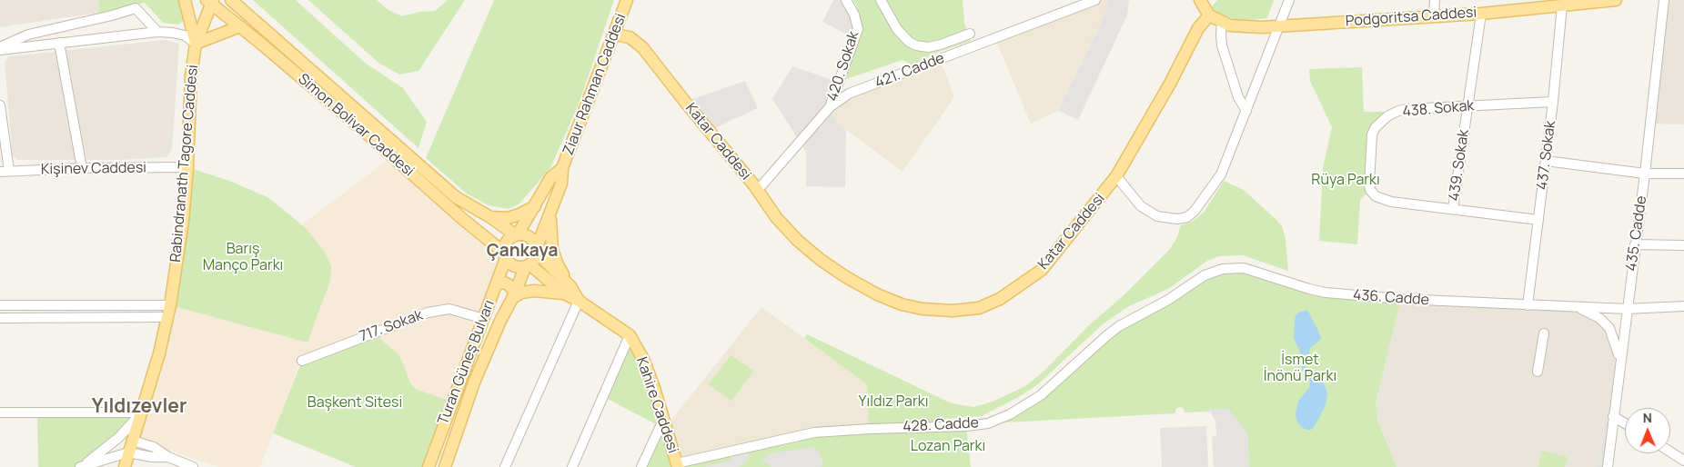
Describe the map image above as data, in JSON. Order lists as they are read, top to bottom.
{
  "streets": {
    "main road": [
      "Podgoritsa Caddesi",
      "Ziaur Rahman Caddesi",
      "Simon Bolivar Caddesi",
      "Katar Caddesi",
      "Rabindranath Tagore Caddesi",
      "Turan Güneş Bulvarı",
      "Kahire Caddesi"
    ],
    "street": [
      "420. Sokak",
      "421. Cadde",
      "438. Sokak",
      "437. Sokak",
      "439. Sokak",
      "Kişinev Caddesi",
      "435. Cadde",
      "436. Cadde",
      "717. Sokak",
      "428. Cadde"
    ]
  },
  "crossings": [
    ["Podgoritsa Caddesi", "Katar Caddesi"],
    ["Podgoritsa Caddesi", "437. Sokak"],
    ["Podgoritsa Caddesi", "439. Sokak"],
    ["420. Sokak", "421. Cadde"],
    ["421. Cadde", "Katar Caddesi"],
    ["Ziaur Rahman Caddesi", "Simon Bolivar Caddesi"],
    ["Ziaur Rahman Caddesi", "Katar Caddesi"],
    ["Ziaur Rahman Caddesi", "Turan Güneş Bulvarı"],
    ["438. Sokak", "437. Sokak"],
    ["438. Sokak", "439. Sokak"],
    ["Simon Bolivar Caddesi", "Rabindranath Tagore Caddesi"],
    ["Simon Bolivar Caddesi", "Turan Güneş Bulvarı"],
    ["437. Sokak", "436. Cadde"],
    ["Rabindranath Tagore Caddesi", "Kişinev Caddesi"],
    ["435. Cadde", "436. Cadde"],
    ["436. Cadde", "428. Cadde"],
    ["717. Sokak", "Turan Güneş Bulvarı"],
    ["Kahire Caddesi", "428. Cadde"]
  ],
  "districts": ["Çankaya", "Yıldızevler"],
  "parks": [
    "Rüya Parkı",
    "Barış Manço Parkı",
    "İsmet İnönü Parkı",
    "Yıldız Parkı",
    "Başkent Sitesi",
    "Lozan Parkı"
  ],
  "north": "top"
}
